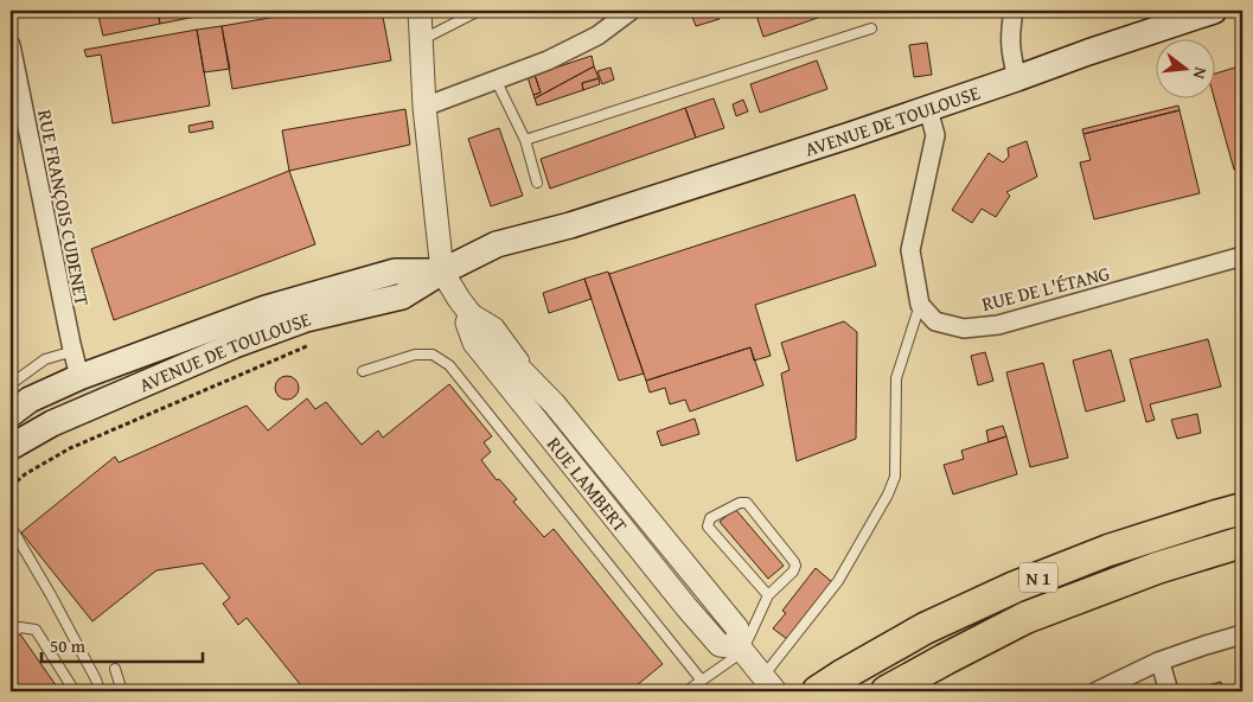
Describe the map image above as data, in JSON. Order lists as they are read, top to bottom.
{
  "streets": {
    "highway": ["N 1"],
    "main road": ["AVENUE DE TOULOUSE"],
    "street": ["RUE FRANÇOIS CUDENET", "RUE DE L'ÉTANG", "RUE LAMBERT"]
  },
  "crossings": [
    ["AVENUE DE TOULOUSE", "RUE FRANÇOIS CUDENET"],
    ["AVENUE DE TOULOUSE", "RUE LAMBERT"]
  ],
  "scale_bar": "50 m",
  "north": "right"
}
